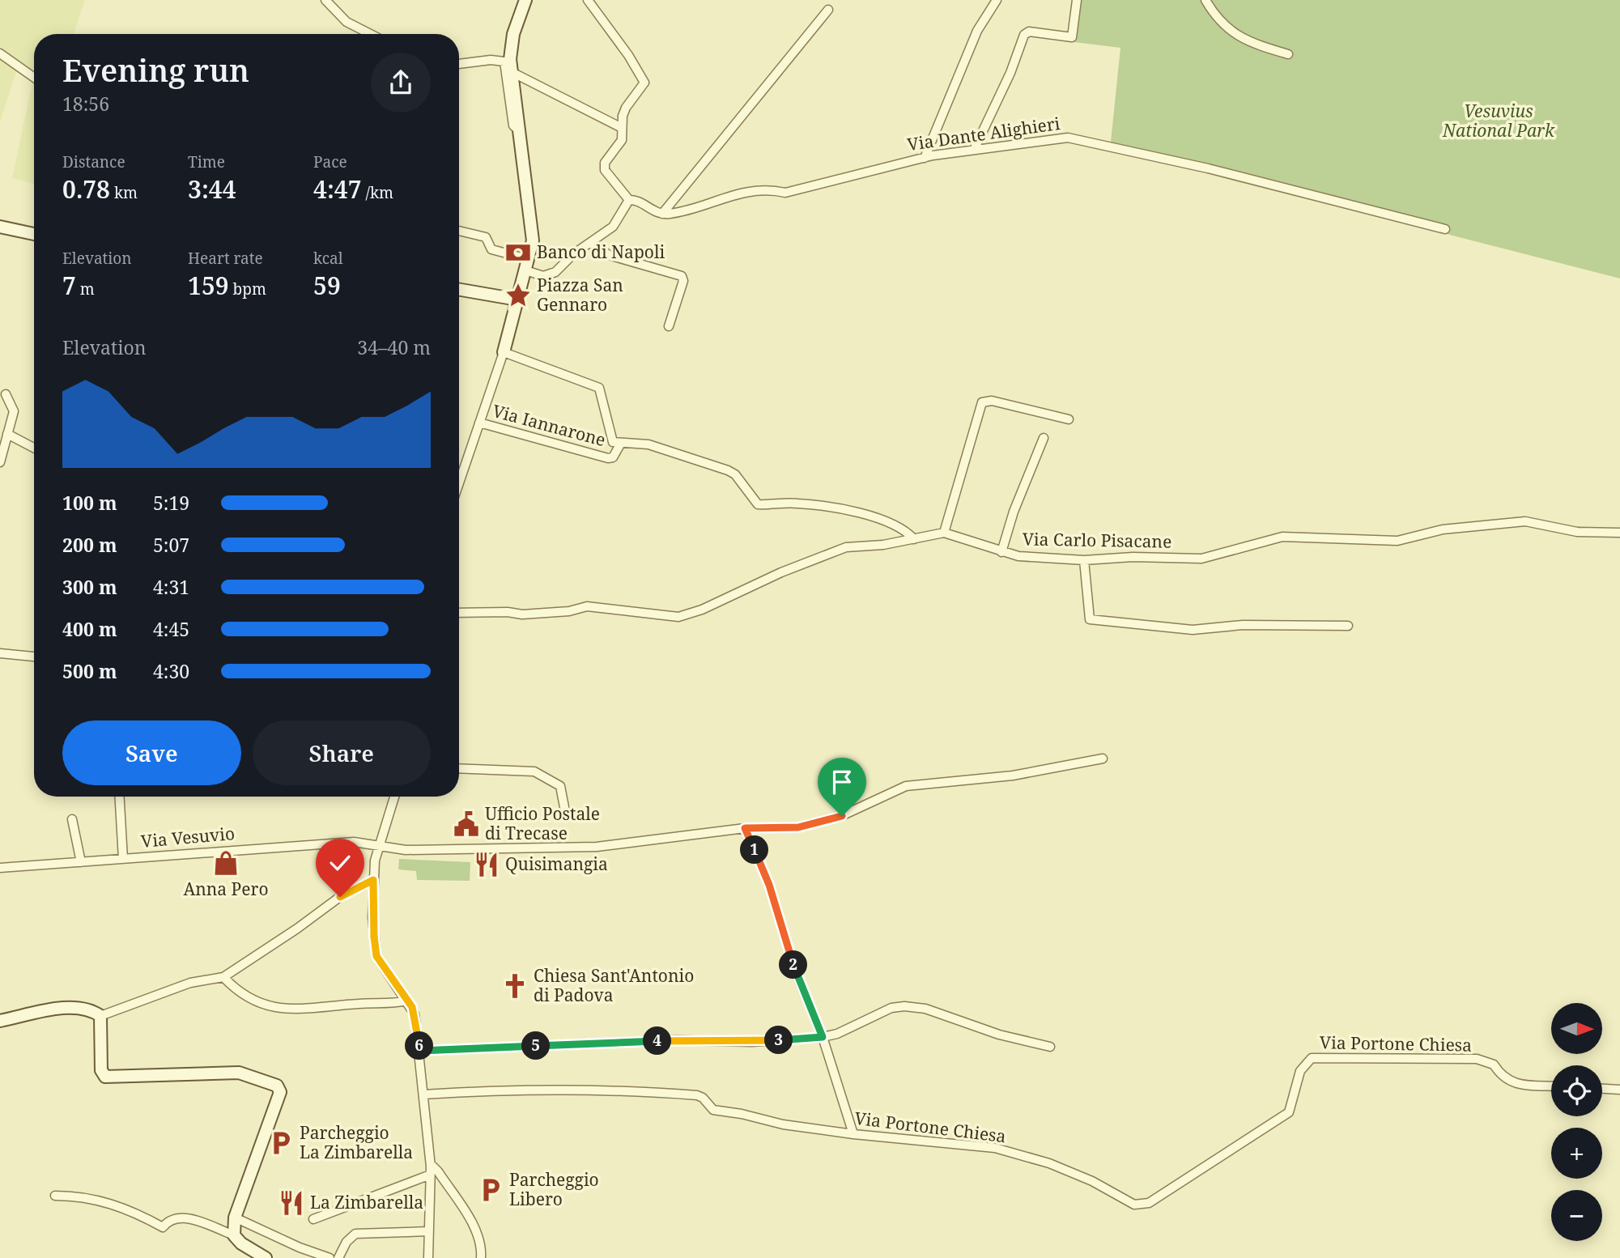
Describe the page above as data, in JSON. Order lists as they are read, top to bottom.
{
  "streets": {
    "street": [
      "Via Dante Alighieri",
      "Via Iannarone",
      "Via Carlo Pisacane",
      "Via Vesuvio",
      "Via Portone Chiesa"
    ]
  },
  "parks": ["Vesuvius National Park"],
  "places": {
    "bank": ["Banco di Napoli"],
    "place": ["Piazza San Gennaro"],
    "public building": ["Ufficio Postale di Trecase"],
    "shop": ["Anna Pero"],
    "restaurant": ["Quisimangia", "La Zimbarella"],
    "church": ["Chiesa Sant'Antonio di Padova"],
    "parking": ["Parcheggio La Zimbarella", "Parcheggio Libero"]
  },
  "north": "right",
  "page": {
    "heading": ["Evening run", "18:56"],
    "stats": [
      ["Distance", "0.78 km"],
      ["Time", "3:44"],
      ["Pace", "4:47 /km"],
      ["Elevation", "7 m"],
      ["Heart rate", "159 bpm"],
      ["kcal", "59"]
    ],
    "chart": ["Elevation", "34–40 m"],
    "list": [
      {
        "name": "100 m",
        "note": "5:19"
      },
      {
        "name": "200 m",
        "note": "5:07"
      },
      {
        "name": "300 m",
        "note": "4:31"
      },
      {
        "name": "400 m",
        "note": "4:45"
      },
      {
        "name": "500 m",
        "note": "4:30"
      }
    ],
    "buttons": ["Save", "Share"],
    "pins": [
      "1",
      "2",
      "3",
      "4",
      "5",
      "6"
    ],
    "map_buttons": ["+", "−"]
  }
}
